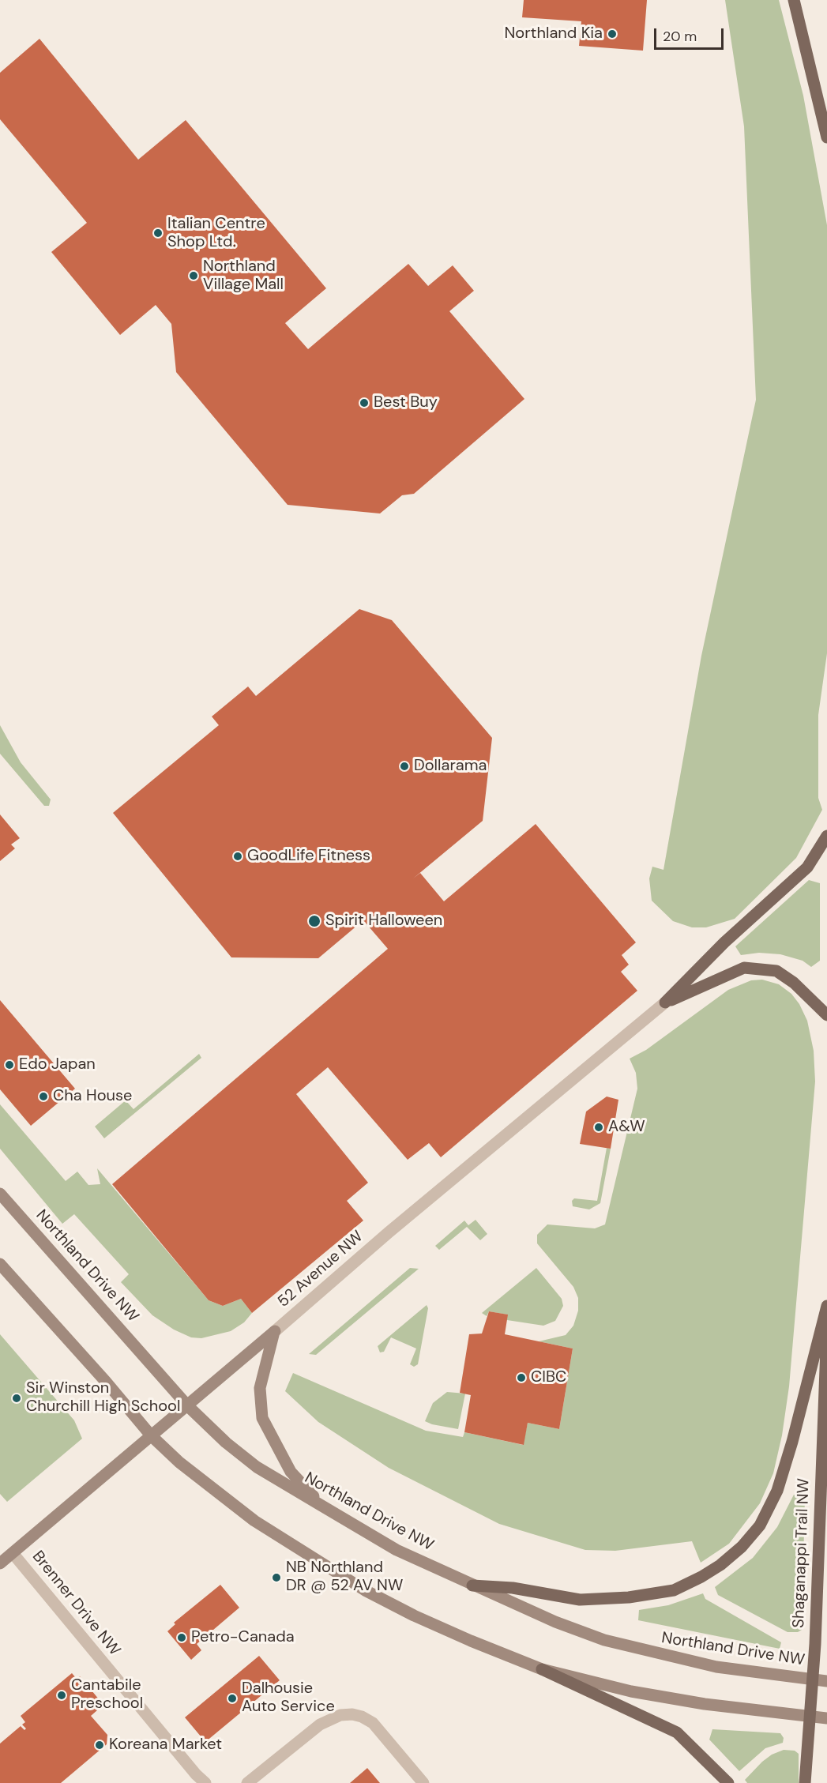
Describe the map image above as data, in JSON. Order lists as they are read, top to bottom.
{
  "streets": {
    "main road": ["Shaganappi Trail NW"],
    "street": ["Northland Drive NW", "52 Avenue NW", "Brenner Drive NW"]
  },
  "crossings": [
    ["Northland Drive NW", "52 Avenue NW"],
    ["Northland Drive NW", "Shaganappi Trail NW"],
    ["52 Avenue NW", "Brenner Drive NW"]
  ],
  "places": [
    "Northland Kia",
    "Italian Centre Shop Ltd.",
    "Northland Village Mall",
    "Best Buy",
    "Dollarama",
    "GoodLife Fitness",
    "Spirit Halloween",
    "Edo Japan",
    "Cha House",
    "A&W",
    "CIBC",
    "Sir Winston Churchill High School",
    "NB Northland DR @ 52 AV NW",
    "Petro-Canada",
    "Cantabile Preschool",
    "Dalhousie Auto Service",
    "Koreana Market"
  ],
  "scale_bar": "20 m"
}
